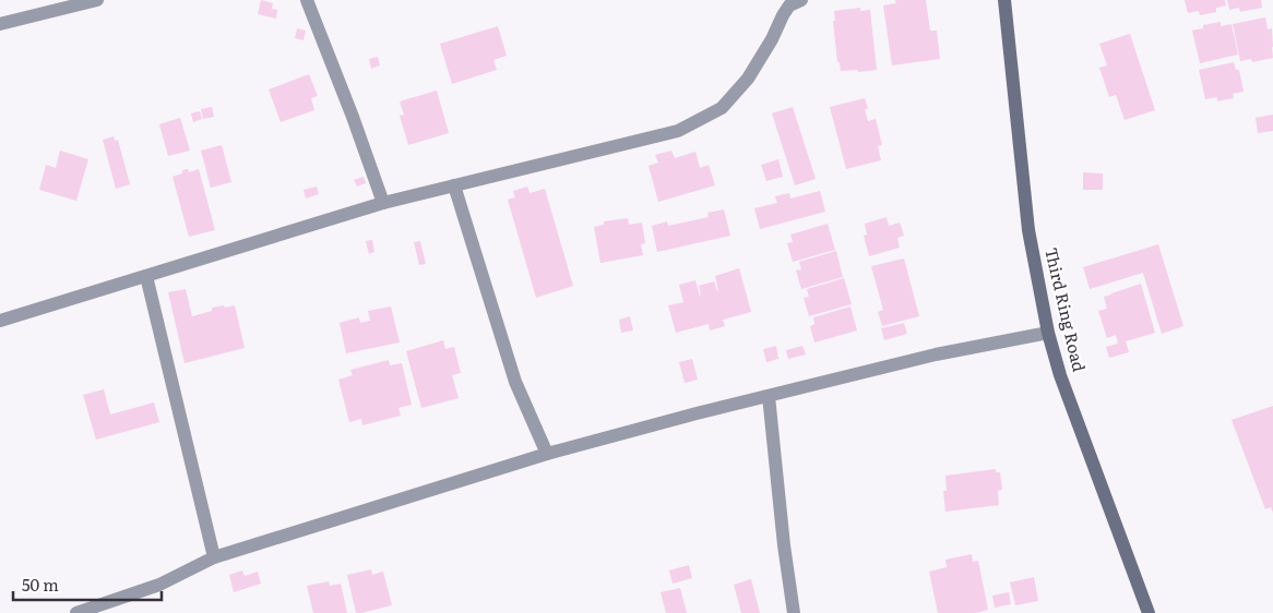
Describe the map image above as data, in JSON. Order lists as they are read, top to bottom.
{
  "streets": {
    "street": ["Third Ring Road"]
  },
  "scale_bar": "50 m"
}
